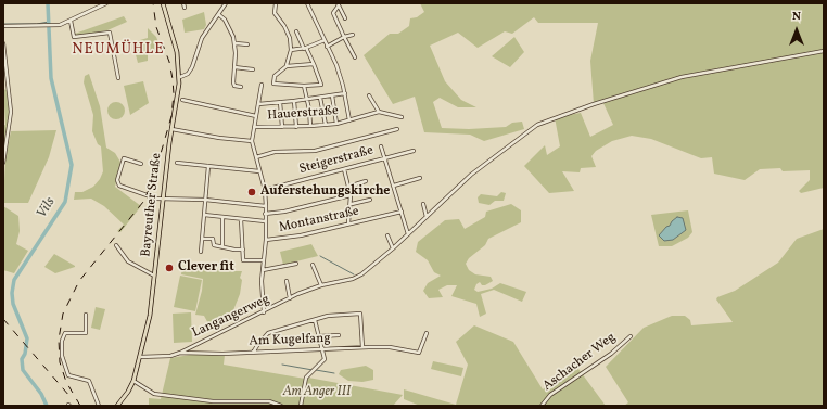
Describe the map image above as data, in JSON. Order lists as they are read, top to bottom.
{
  "streets": {
    "main road": ["Bayreuther Straße"],
    "street": [
      "Hauerstraße",
      "Steigerstraße",
      "Montanstraße",
      "Langangerweg",
      "Am Kugelfang",
      "Aschacher Weg"
    ]
  },
  "crossings": [
    ["Bayreuther Straße", "Am Kugelfang"],
    ["Langangerweg", "Am Kugelfang"]
  ],
  "districts": ["NEUMÜHLE"],
  "water": ["Vils"],
  "parks": ["Am Anger III"],
  "places": ["Auferstehungskirche", "Clever fit"],
  "north": "top"
}
